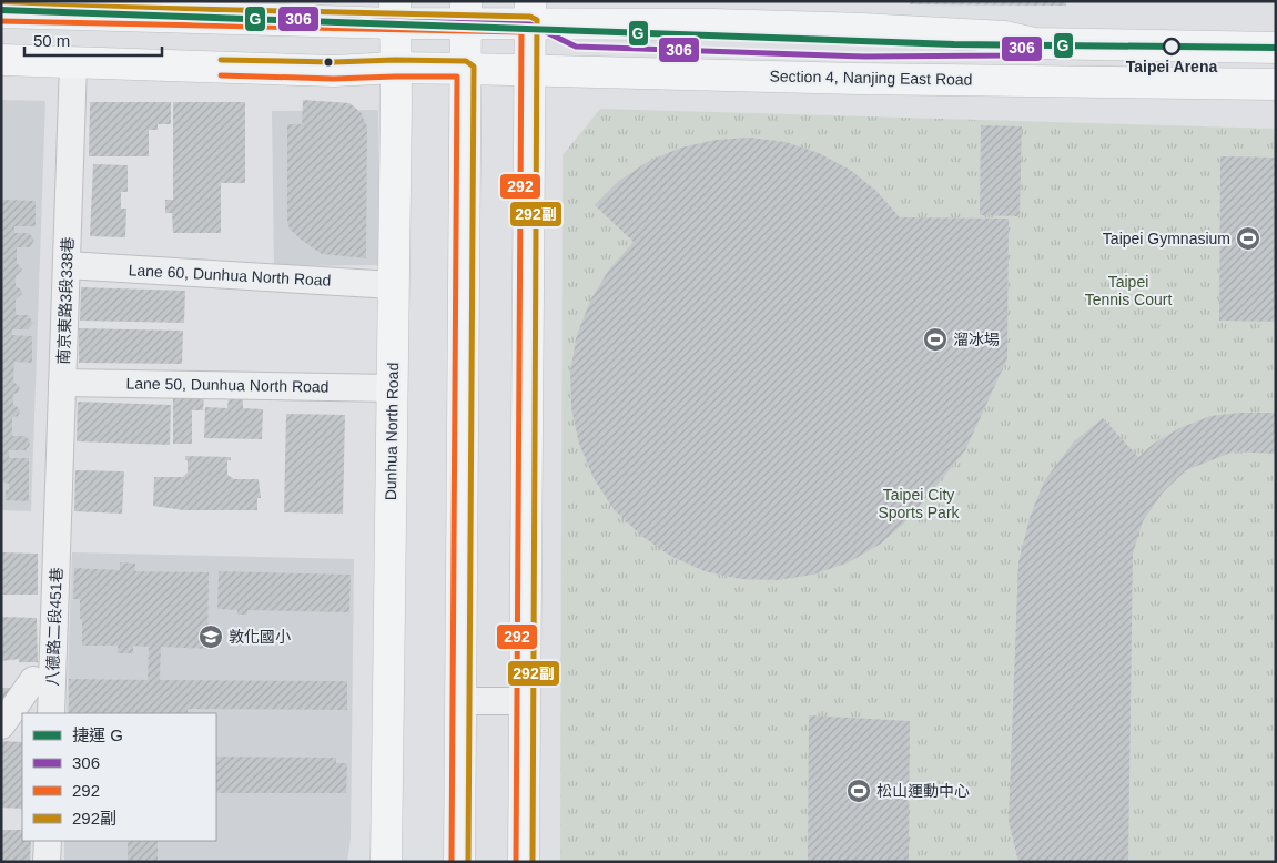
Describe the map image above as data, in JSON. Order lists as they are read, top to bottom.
{
  "streets": {
    "main road": ["Section 4, Nanjing East Road", "Dunhua North Road"],
    "street": [
      "Lane 60, Dunhua North Road",
      "南京東路3段338巷",
      "Lane 50, Dunhua North Road",
      "八德路二段451巷"
    ]
  },
  "crossings": [
    ["Section 4, Nanjing East Road", "南京東路3段338巷"],
    ["Section 4, Nanjing East Road", "Dunhua North Road"],
    ["Lane 60, Dunhua North Road", "南京東路3段338巷"],
    ["Lane 60, Dunhua North Road", "Dunhua North Road"],
    ["南京東路3段338巷", "Lane 50, Dunhua North Road"],
    ["南京東路3段338巷", "八德路二段451巷"],
    ["Lane 50, Dunhua North Road", "Dunhua North Road"]
  ],
  "parks": ["Taipei Tennis Court", "Taipei City Sports Park"],
  "places": {
    "other": ["Taipei Arena"],
    "sports": ["Taipei Gymnasium", "溜冰場", "松山運動中心"],
    "school or university": ["敦化國小"]
  },
  "lines": [
    "transit line 292副",
    "metro line G",
    "transit line 306",
    "transit line 292"
  ],
  "legend": [
    "捷運 G",
    "306",
    "292",
    "292副"
  ],
  "scale_bar": "50 m"
}
